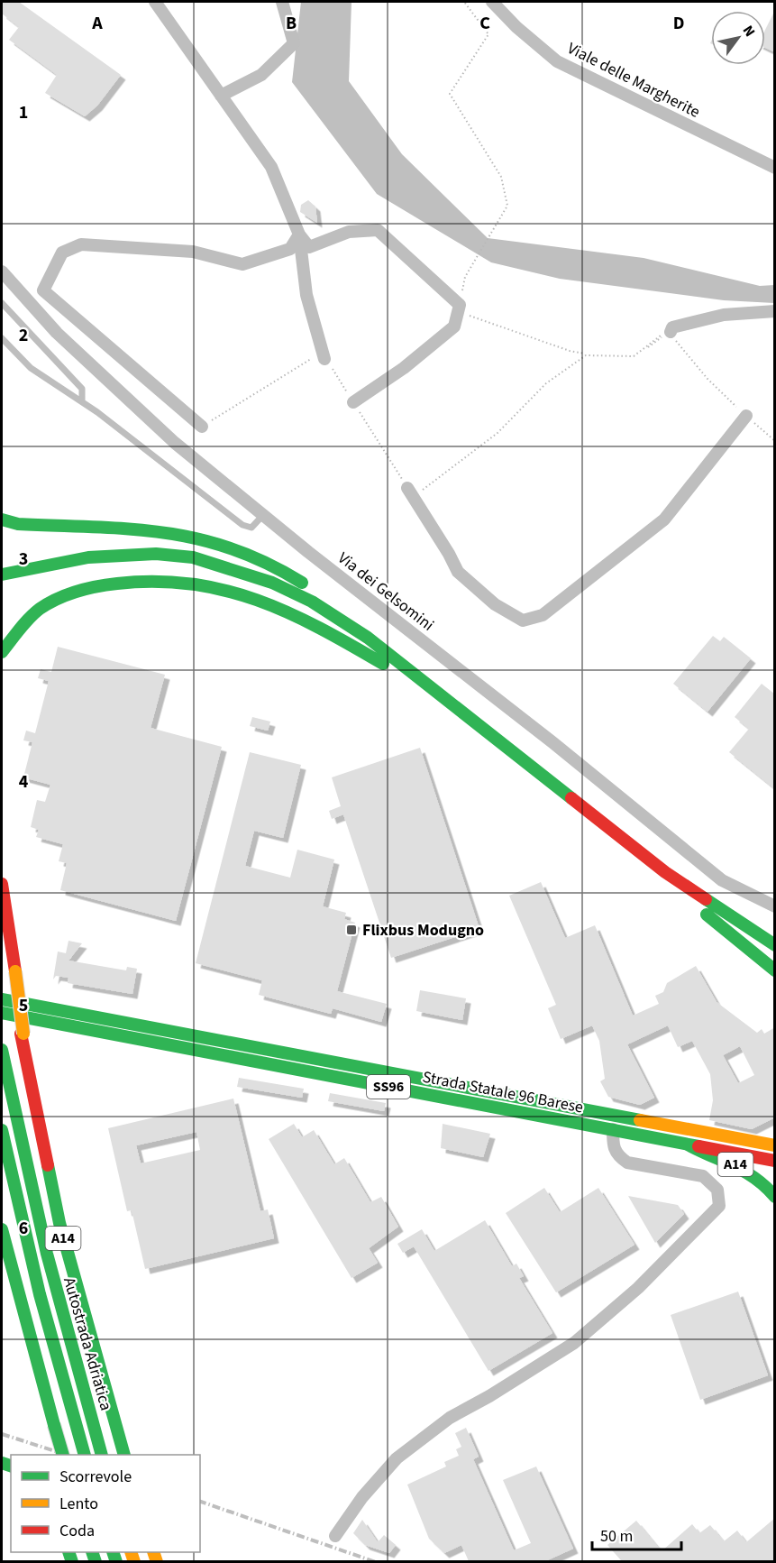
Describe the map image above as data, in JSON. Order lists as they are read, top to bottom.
{
  "streets": {
    "main road": [
      "SS96",
      "Strada Statale 96 Barese",
      "A14",
      "Autostrada Adriatica"
    ],
    "street": ["Viale delle Margherite", "Via dei Gelsomini"]
  },
  "crossings": [
    ["Strada Statale 96 Barese", "A14"]
  ],
  "places": {
    "transit": ["Flixbus Modugno"]
  },
  "legend": ["Scorrevole", "Lento", "Coda"],
  "scale_bar": "50 m",
  "north": "top right",
  "grid": {
    "columns": [
      "A",
      "B",
      "C",
      "D"
    ],
    "rows": [
      "1",
      "2",
      "3",
      "4",
      "5",
      "6"
    ]
  }
}
